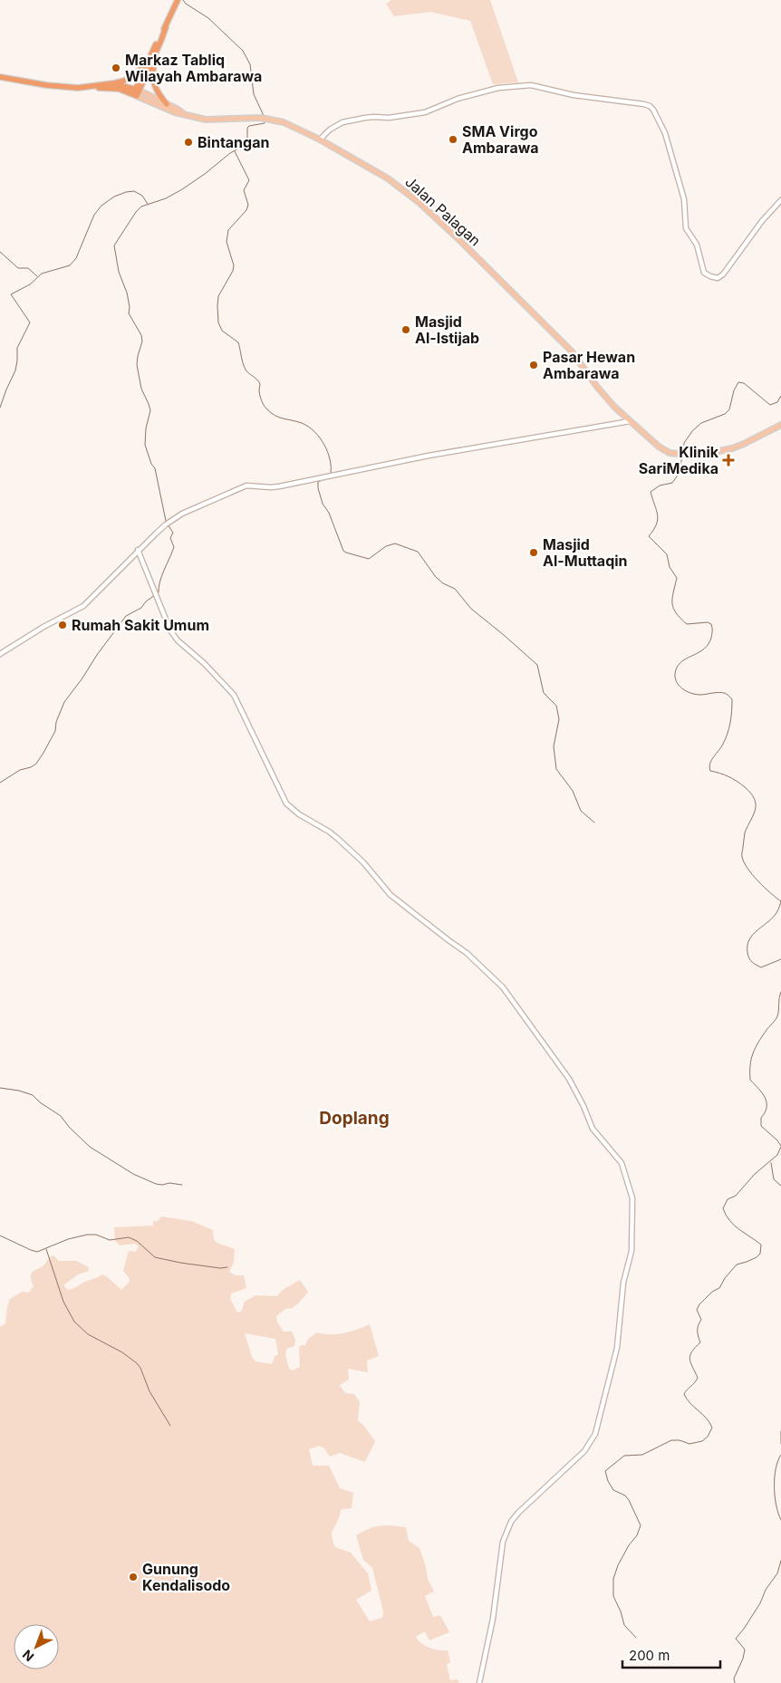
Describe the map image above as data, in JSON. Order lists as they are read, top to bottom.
{
  "streets": {
    "highway": ["Jalan Palagan"]
  },
  "districts": ["Doplang"],
  "places": {
    "other": [
      "Markaz Tabliq Wilayah Ambarawa",
      "SMA Virgo Ambarawa",
      "Bintangan",
      "Masjid Al-Istijab",
      "Pasar Hewan Ambarawa",
      "Masjid Al-Muttaqin",
      "Rumah Sakit Umum",
      "Gunung Kendalisodo"
    ],
    "health": ["Klinik SariMedika"]
  },
  "scale_bar": "200 m",
  "north": "bottom left"
}
